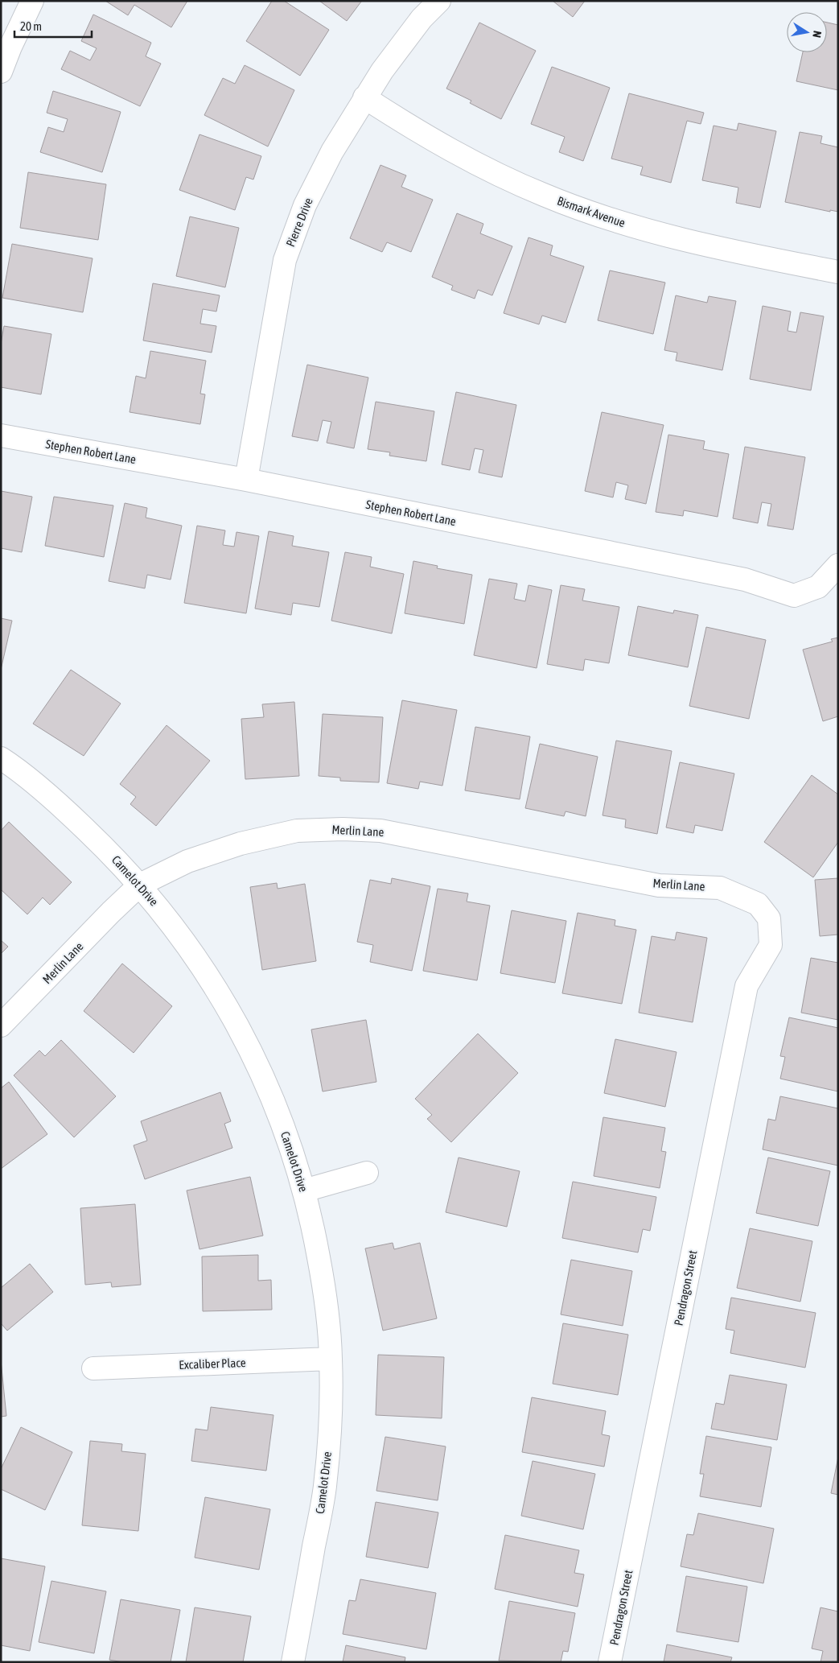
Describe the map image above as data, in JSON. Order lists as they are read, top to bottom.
{
  "streets": {
    "street": [
      "Bismark Avenue",
      "Pierre Drive",
      "Stephen Robert Lane",
      "Merlin Lane",
      "Camelot Drive",
      "Pendragon Street",
      "Excaliber Place"
    ]
  },
  "crossings": [
    ["Bismark Avenue", "Pierre Drive"],
    ["Pierre Drive", "Stephen Robert Lane"],
    ["Merlin Lane", "Camelot Drive"],
    ["Merlin Lane", "Pendragon Street"],
    ["Camelot Drive", "Excaliber Place"]
  ],
  "scale_bar": "20 m",
  "north": "right"
}
